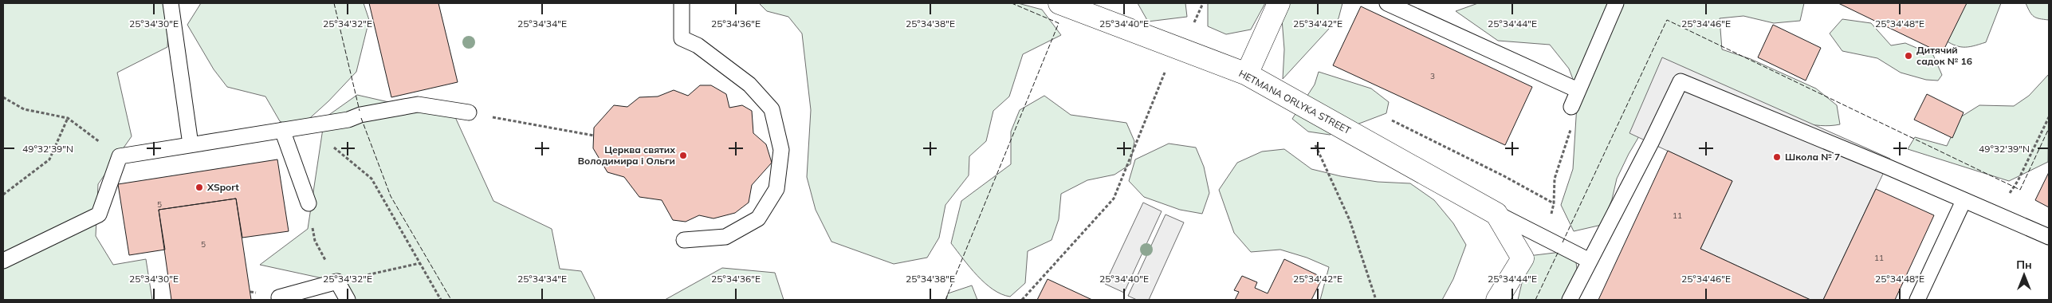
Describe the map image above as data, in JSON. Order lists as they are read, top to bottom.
{
  "streets": {
    "street": ["HETMANA ORLYKA STREET"]
  },
  "places": [
    "Дитячий садок № 16",
    "Церква святих Володимира і Ольги",
    "Школа № 7",
    "XSport"
  ],
  "house_numbers": [
    "3",
    "5",
    "11",
    "5",
    "11"
  ],
  "north": "top",
  "coordinates": [
    "25°34'30\"E",
    "25°34'32\"E",
    "25°34'34\"E",
    "25°34'36\"E",
    "25°34'38\"E",
    "25°34'40\"E",
    "25°34'42\"E",
    "25°34'44\"E",
    "25°34'46\"E",
    "25°34'48\"E",
    "49°32'39\"N"
  ]
}
